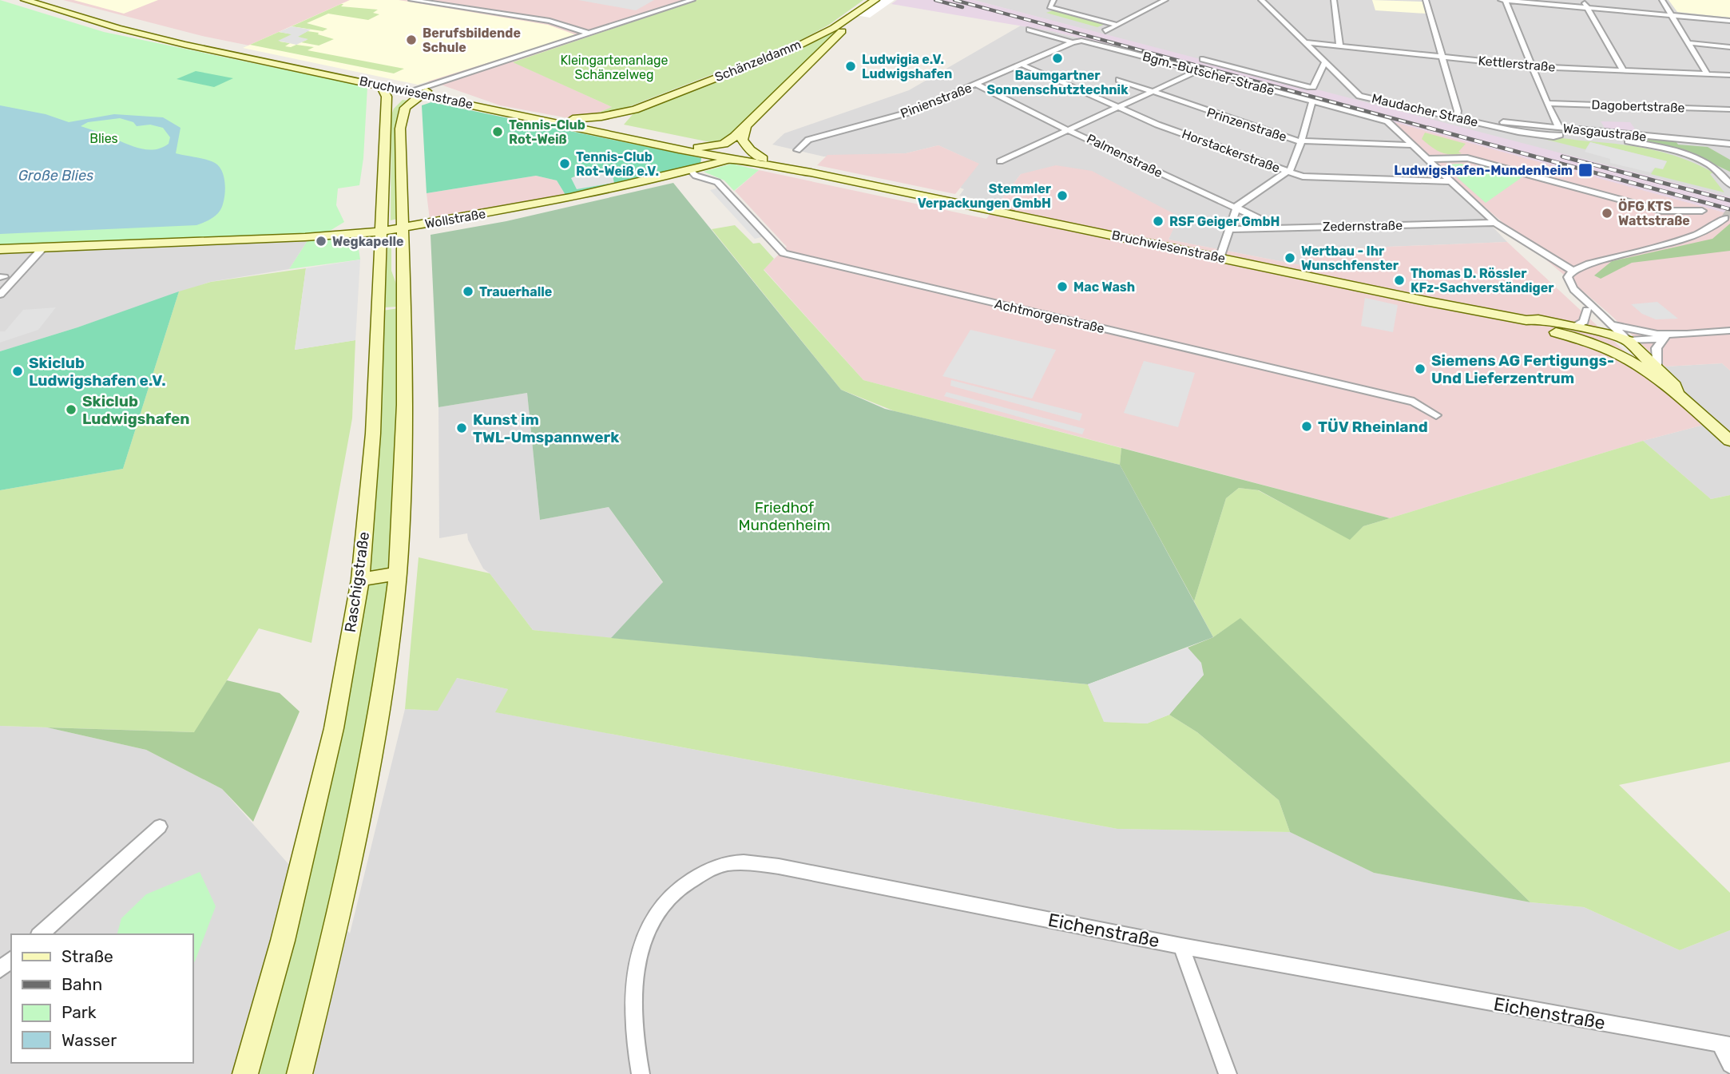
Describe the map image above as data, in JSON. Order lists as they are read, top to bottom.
{
  "streets": {
    "main road": [
      "Schänzeldamm",
      "Bruchwiesenstraße",
      "Wollstraße",
      "Raschigstraße"
    ],
    "street": [
      "Kettlerstraße",
      "Bgm.-Butscher-Straße",
      "Pinienstraße",
      "Dagobertstraße",
      "Maudacher Straße",
      "Prinzenstraße",
      "Wasgaustraße",
      "Horstackerstraße",
      "Palmenstraße",
      "Zedernstraße",
      "Achtmorgenstraße",
      "Eichenstraße"
    ]
  },
  "crossings": [
    ["Schänzeldamm", "Bruchwiesenstraße"],
    ["Kettlerstraße", "Maudacher Straße"],
    ["Bgm.-Butscher-Straße", "Pinienstraße"],
    ["Bgm.-Butscher-Straße", "Maudacher Straße"],
    ["Bruchwiesenstraße", "Wollstraße"],
    ["Bruchwiesenstraße", "Raschigstraße"],
    ["Pinienstraße", "Horstackerstraße"],
    ["Pinienstraße", "Palmenstraße"],
    ["Maudacher Straße", "Prinzenstraße"],
    ["Maudacher Straße", "Wasgaustraße"],
    ["Maudacher Straße", "Horstackerstraße"],
    ["Maudacher Straße", "Zedernstraße"],
    ["Palmenstraße", "Zedernstraße"],
    ["Wollstraße", "Achtmorgenstraße"],
    ["Wollstraße", "Raschigstraße"]
  ],
  "water": ["Große Blies"],
  "parks": ["Kleingartenanlage Schänzelweg", "Blies", "Friedhof Mundenheim"],
  "places": {
    "other": [
      "Berufsbildende Schule",
      "Baumgartner Sonnenschutztechnik",
      "Ludwigia e.V. Ludwigshafen",
      "Tennis-Club Rot-Weiß",
      "Tennis-Club Rot-Weiß e.V.",
      "Stemmler Verpackungen GmbH",
      "ÖFG KTS Wattstraße",
      "RSF Geiger GmbH",
      "Wegkapelle",
      "Wertbau - Ihr Wunschfenster",
      "Thomas D. Rössler KFz-Sachverständiger",
      "Mac Wash",
      "Trauerhalle",
      "Siemens AG Fertigungs- Und Lieferzentrum",
      "Skiclub Ludwigshafen e.V.",
      "Skiclub Ludwigshafen",
      "TÜV Rheinland",
      "Kunst im TWL-Umspannwerk"
    ],
    "transit": ["Ludwigshafen-Mundenheim"]
  },
  "legend": [
    "Straße",
    "Bahn",
    "Park",
    "Wasser"
  ]
}
